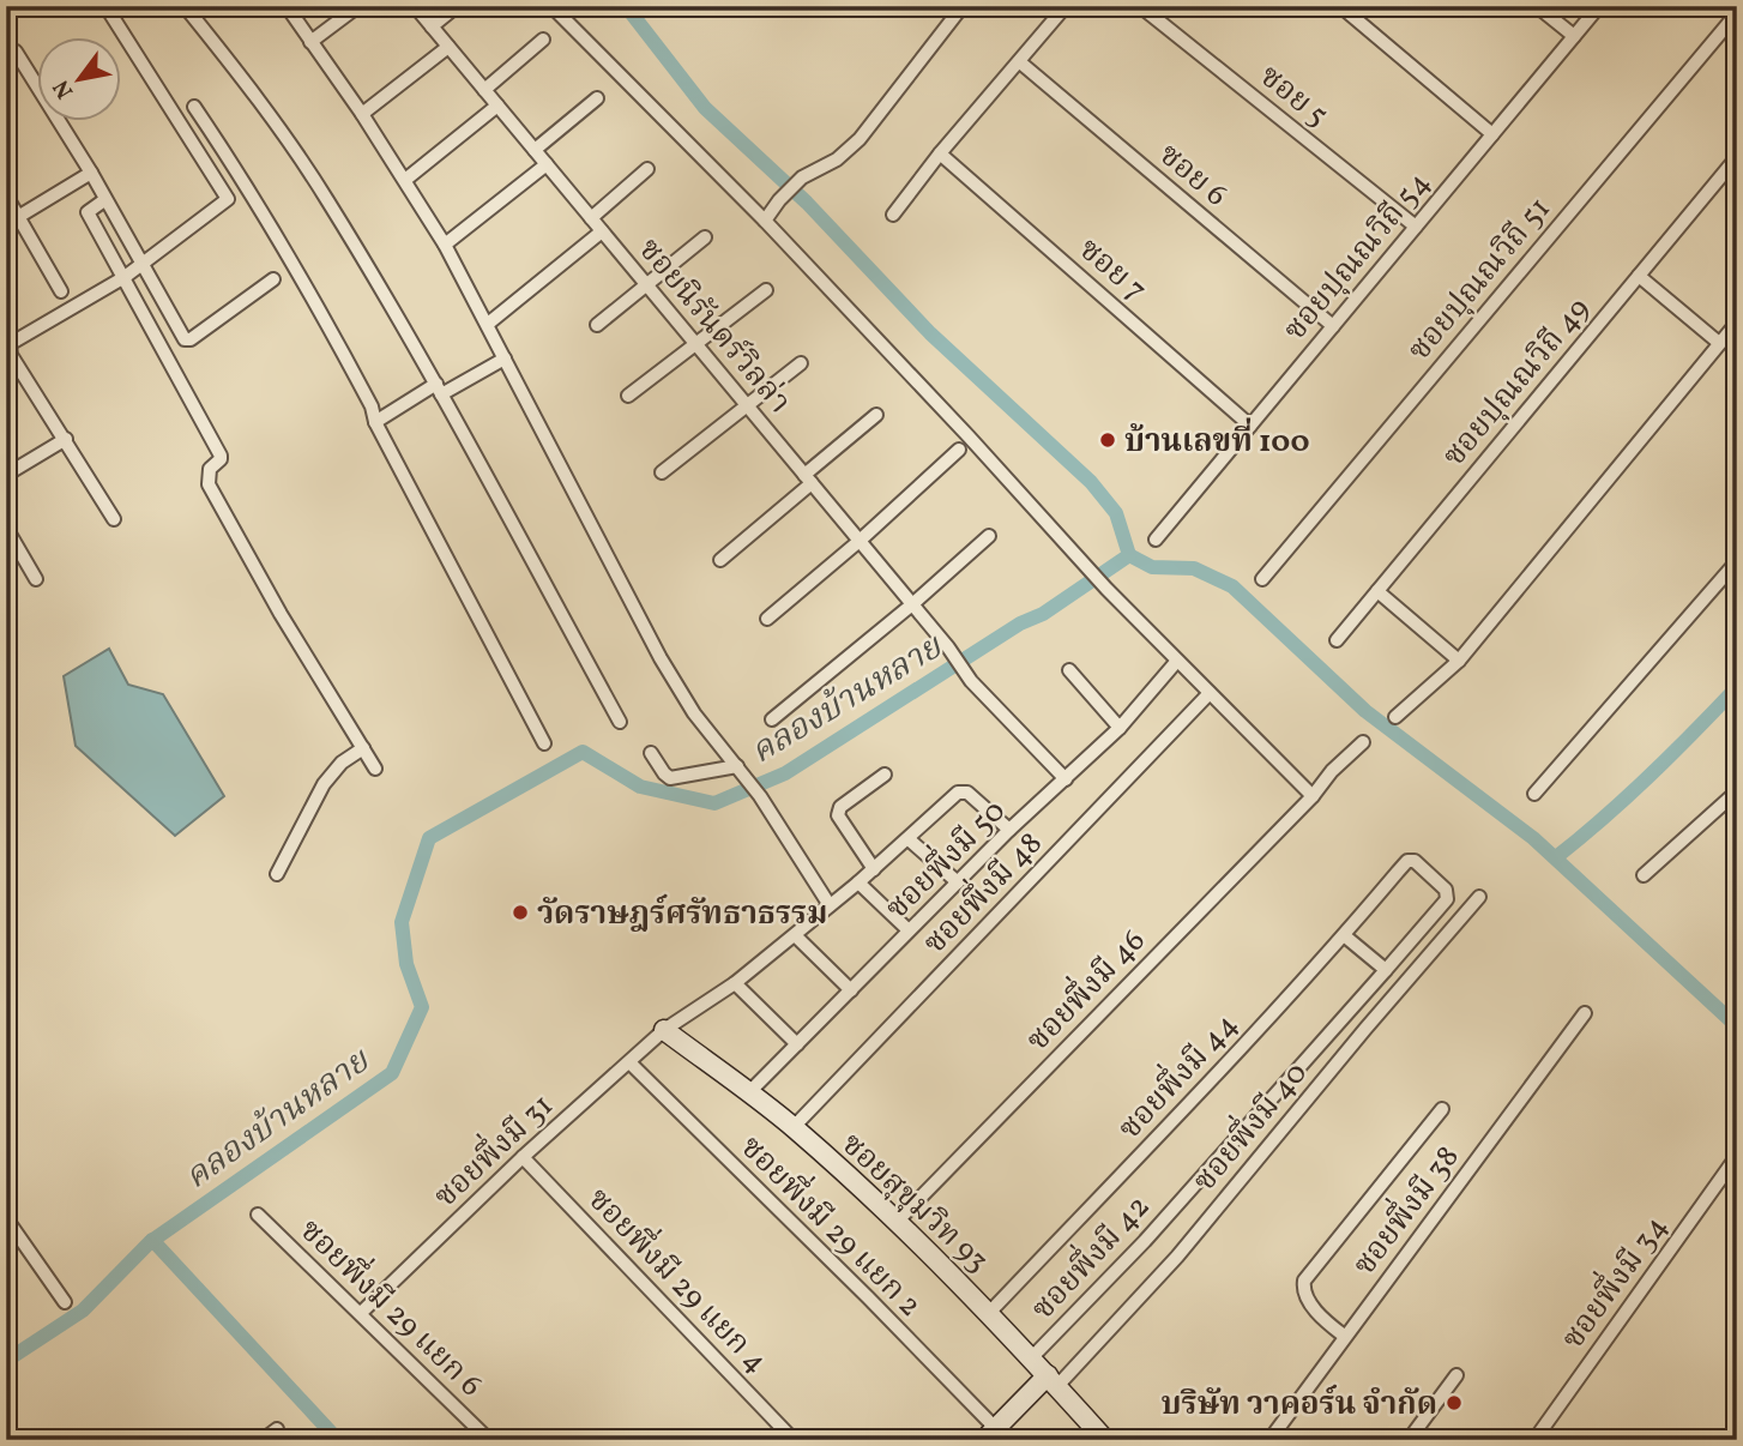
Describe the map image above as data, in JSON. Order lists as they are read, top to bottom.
{
  "streets": {
    "street": [
      "ซอย 5",
      "ซอย 6",
      "ซอยปุณณวิถี 54",
      "ซอย 7",
      "ซอยปุณณวิถี 51",
      "ซอยนิรันดร์วิลล่า",
      "ซอยปุณณวิถี 49",
      "ซอยพึ่งมี 50",
      "ซอยพึ่งมี 48",
      "ซอยพึ่งมี 46",
      "ซอยพึ่งมี 44",
      "ซอยพึ่งมี 40",
      "ซอยพึ่งมี 31",
      "ซอยสุขุมวิท 93",
      "ซอยพึ่งมี 38",
      "ซอยพึ่งมี 29 แยก 2",
      "ซอยพึ่งมี 42",
      "ซอยพึ่งมี 29 แยก 4",
      "ซอยพึ่งมี 34",
      "ซอยพึ่งมี 29 แยก 6"
    ]
  },
  "crossings": [
    ["ซอย 5", "ซอยปุณณวิถี 54"],
    ["ซอย 6", "ซอยปุณณวิถี 54"],
    ["ซอยปุณณวิถี 54", "ซอย 7"],
    ["ซอยนิรันดร์วิลล่า", "ซอยพึ่งมี 50"],
    ["ซอยพึ่งมี 50", "ซอยพึ่งมี 31"],
    ["ซอยพึ่งมี 50", "ซอยสุขุมวิท 93"],
    ["ซอยพึ่งมี 48", "ซอยสุขุมวิท 93"],
    ["ซอยพึ่งมี 46", "ซอยสุขุมวิท 93"],
    ["ซอยพึ่งมี 44", "ซอยสุขุมวิท 93"],
    ["ซอยพึ่งมี 44", "ซอยพึ่งมี 42"],
    ["ซอยพึ่งมี 40", "ซอยสุขุมวิท 93"],
    ["ซอยพึ่งมี 31", "ซอยสุขุมวิท 93"],
    ["ซอยพึ่งมี 31", "ซอยพึ่งมี 29 แยก 2"],
    ["ซอยพึ่งมี 31", "ซอยพึ่งมี 29 แยก 4"],
    ["ซอยพึ่งมี 31", "ซอยพึ่งมี 29 แยก 6"],
    ["ซอยสุขุมวิท 93", "ซอยพึ่งมี 42"]
  ],
  "water": ["คลองบ้านหลาย"],
  "places": ["บ้านเลขที่ 100", "วัดราษฎร์ศรัทธาธรรม", "บริษัท วาคอร์น จำกัด"],
  "north": "bottom left"
}
